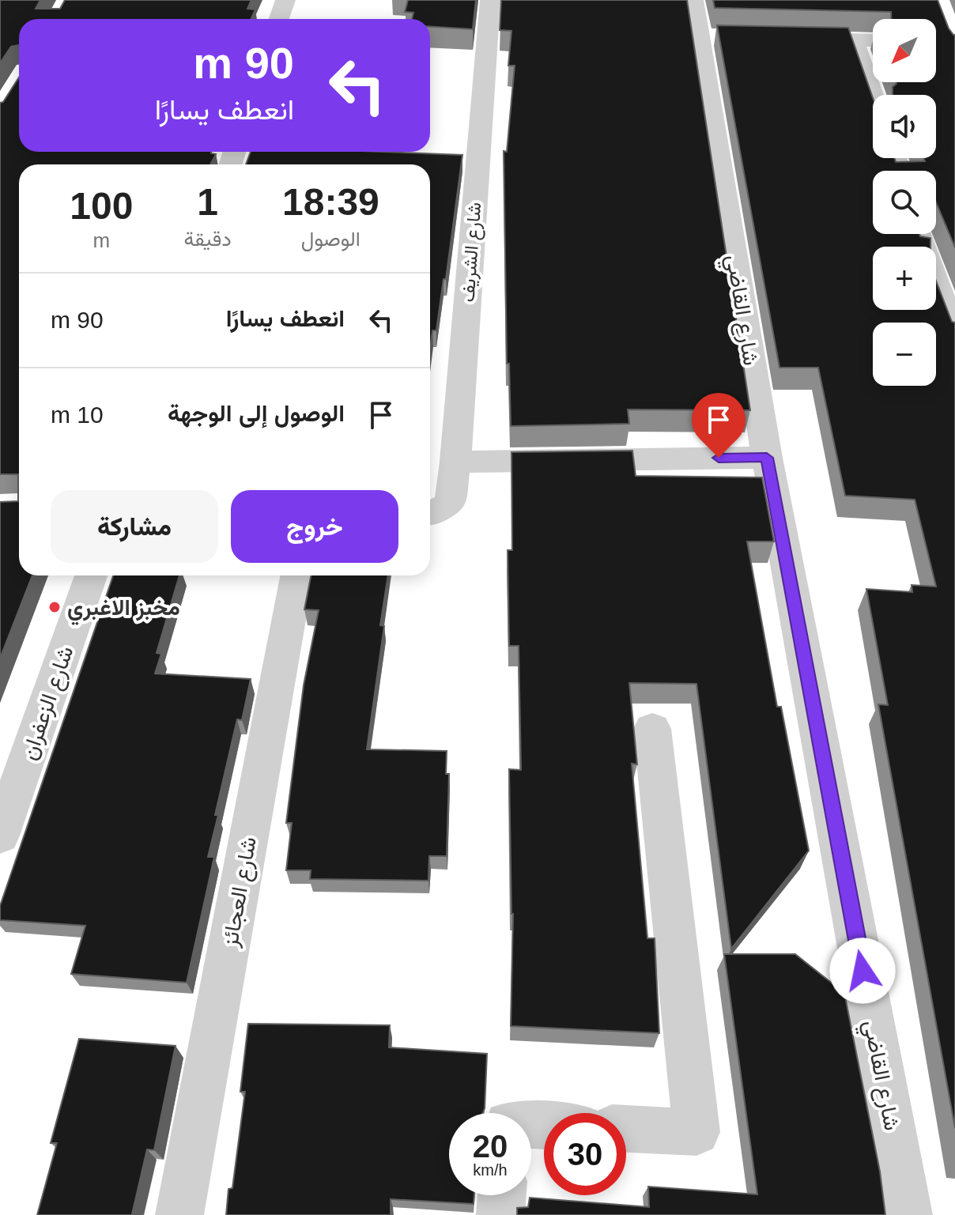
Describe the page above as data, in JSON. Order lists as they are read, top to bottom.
{
  "streets": {
    "street": [
      "شارع الشريف",
      "شارع القاضي",
      "شارع الزعفران",
      "شارع العجائز"
    ]
  },
  "places": ["مخبز الاغبري"],
  "north": "bottom left",
  "page": {
    "map_buttons": ["+", "−"],
    "turn": ["90 m", "انعطف يسارًا"],
    "eta": [
      "18:39",
      "الوصول",
      "1",
      "دقيقة",
      "100",
      "m"
    ],
    "list": [
      {
        "name": "انعطف يسارًا",
        "value": "90 m"
      },
      {
        "name": "الوصول إلى الوجهة",
        "value": "10 m"
      }
    ],
    "buttons": ["خروج", "مشاركة"],
    "speed": "20 km/h",
    "limit": "30"
  }
}
